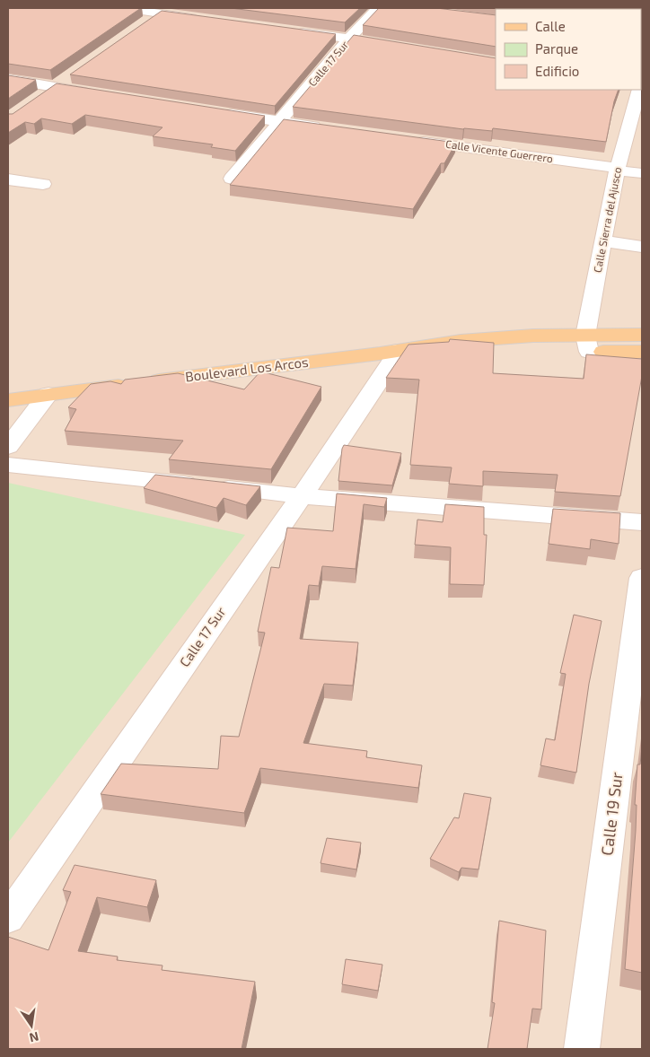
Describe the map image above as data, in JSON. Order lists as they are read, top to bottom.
{
  "streets": {
    "main road": ["Boulevard Los Arcos"],
    "street": [
      "Calle 17 Sur",
      "Calle Vicente Guerrero",
      "Calle Sierra del Ajusco",
      "Calle 19 Sur"
    ]
  },
  "crossings": [
    ["Calle 17 Sur", "Boulevard Los Arcos"],
    ["Calle Vicente Guerrero", "Calle Sierra del Ajusco"],
    ["Calle Sierra del Ajusco", "Boulevard Los Arcos"]
  ],
  "legend": ["Calle", "Parque", "Edificio"],
  "north": "bottom"
}
